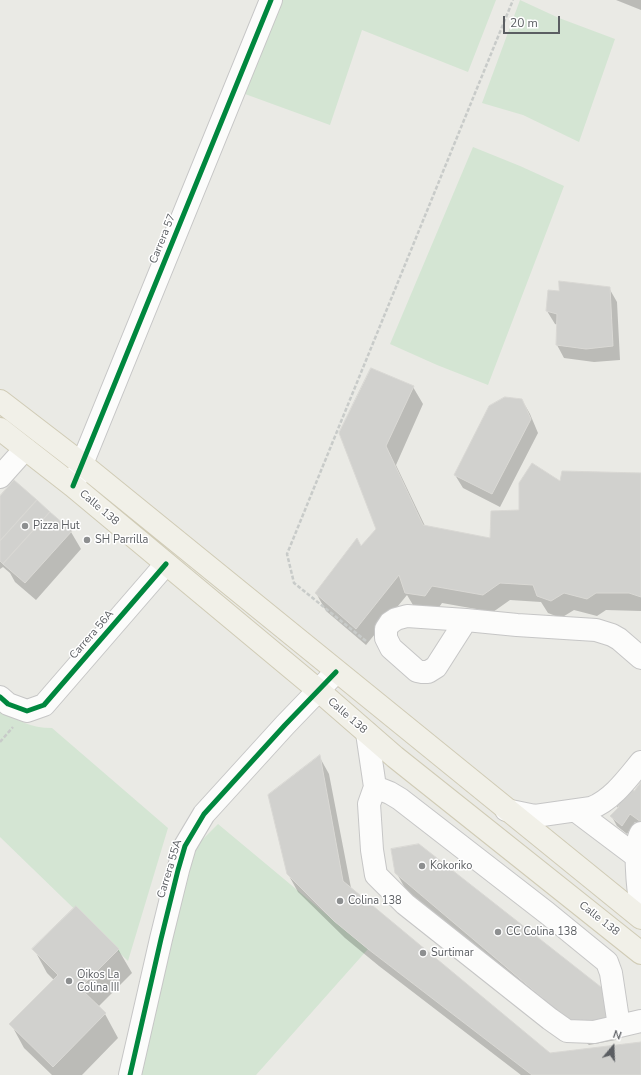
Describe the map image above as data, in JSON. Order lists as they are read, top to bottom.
{
  "streets": {
    "main road": ["Calle 138"],
    "street": ["Carrera 57", "Carrera 56A", "Carrera 55A"]
  },
  "crossings": [
    ["Carrera 57", "Calle 138"],
    ["Calle 138", "Carrera 56A"],
    ["Calle 138", "Carrera 55A"]
  ],
  "places": [
    "Pizza Hut",
    "SH Parrilla",
    "Kokoriko",
    "Colina 138",
    "CC Colina 138",
    "Surtimar",
    "Oikos La Colina III"
  ],
  "scale_bar": "20 m",
  "north": "top"
}
